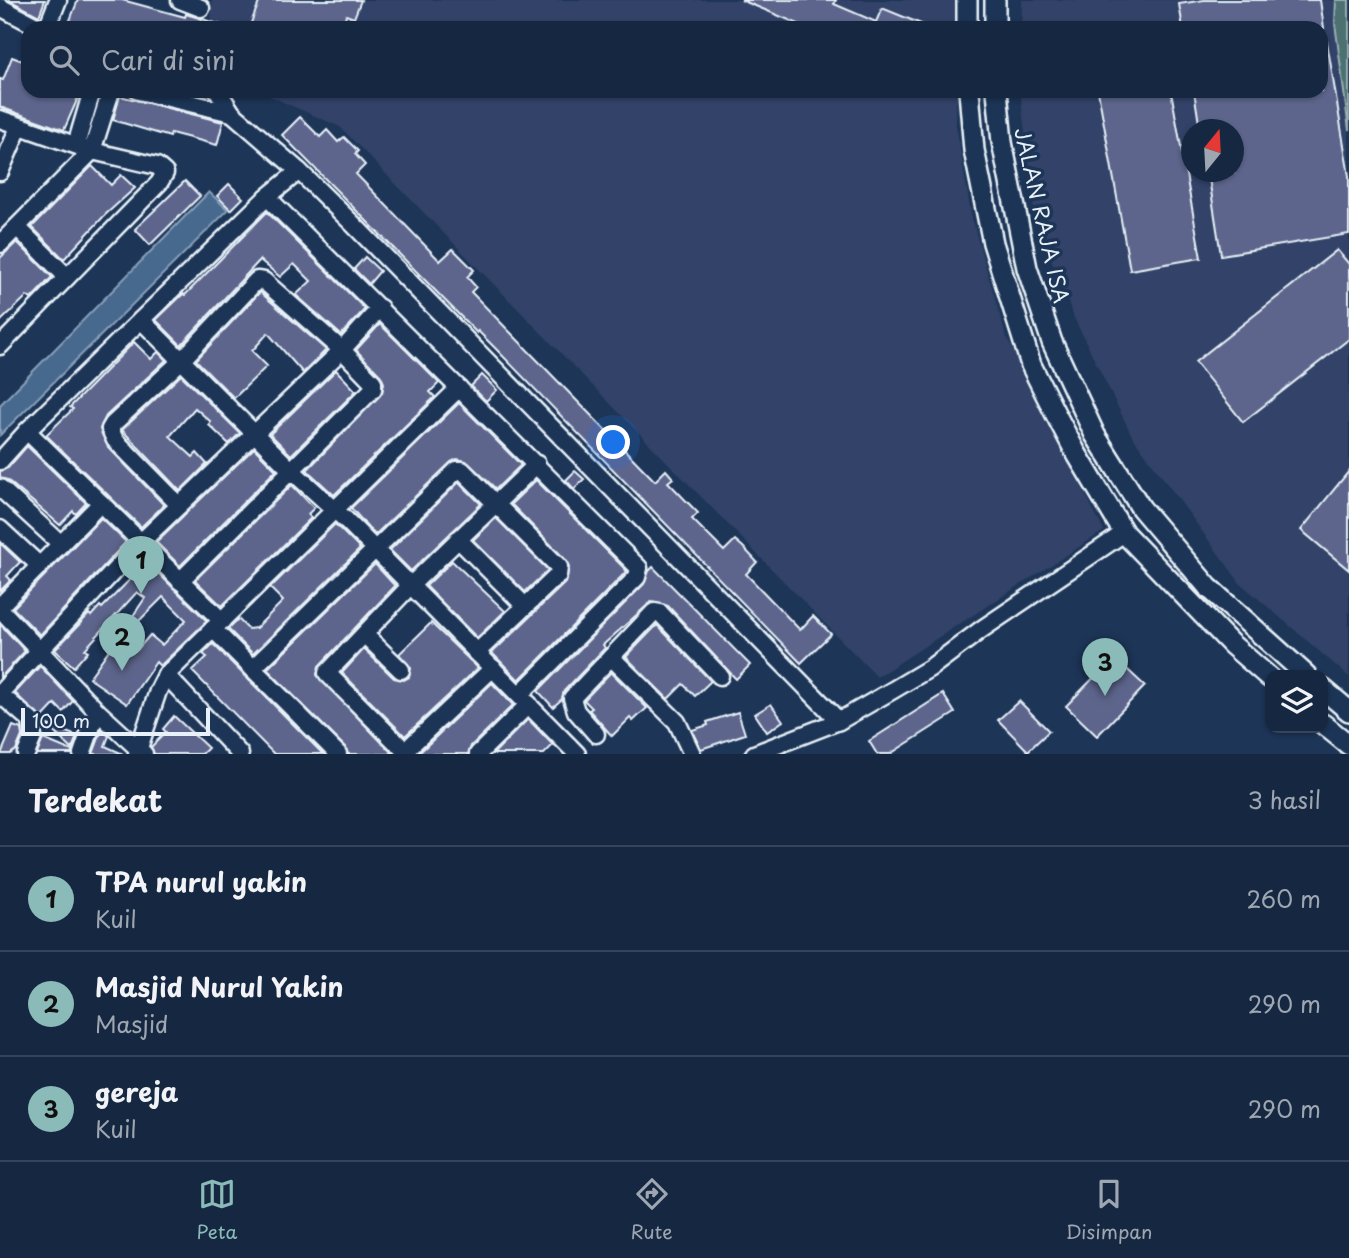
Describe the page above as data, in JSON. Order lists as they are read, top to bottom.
{
  "streets": {
    "main road": ["JALAN RAJA ISA"]
  },
  "scale_bar": "100 m",
  "north": "top",
  "page": {
    "search": "Cari di sini",
    "pins": ["1", "2", "3"],
    "scale": "100 m",
    "heading": ["Terdekat", "3 hasil"],
    "list": [
      {
        "mark": "1",
        "name": "TPA nurul yakin",
        "note": "Kuil",
        "value": "260 m"
      },
      {
        "mark": "2",
        "name": "Masjid Nurul Yakin",
        "note": "Masjid",
        "value": "290 m"
      },
      {
        "mark": "3",
        "name": "gereja",
        "note": "Kuil",
        "value": "290 m"
      }
    ],
    "nav": ["Peta", "Rute", "Disimpan"]
  }
}
